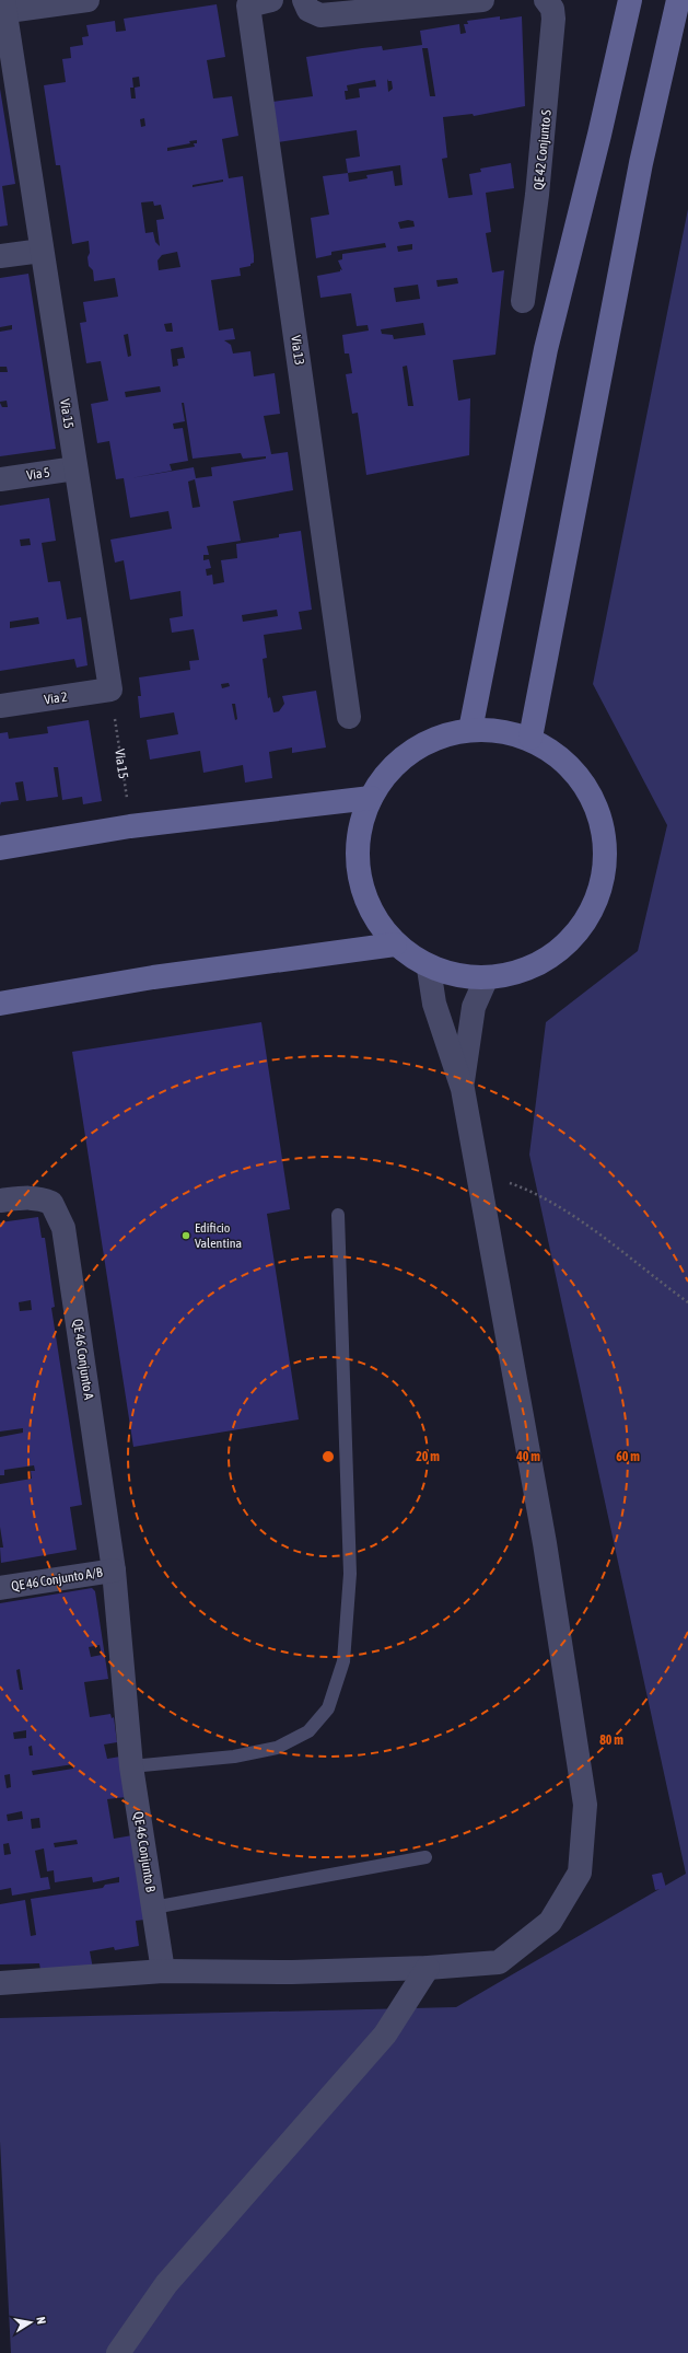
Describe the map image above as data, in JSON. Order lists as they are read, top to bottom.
{
  "streets": {
    "street": [
      "QE 42 Conjunto S",
      "Via 13",
      "Via 15",
      "Via 5",
      "Via 2",
      "QE 46 Conjunto A",
      "QE 46 Conjunto A/B",
      "QE 46 Conjunto B"
    ]
  },
  "crossings": [
    ["Via 15", "Via 5"],
    ["Via 15", "Via 2"],
    ["QE 46 Conjunto A", "QE 46 Conjunto A/B"],
    ["QE 46 Conjunto A", "QE 46 Conjunto B"],
    ["QE 46 Conjunto A/B", "QE 46 Conjunto B"]
  ],
  "places": ["Edificio Valentina"],
  "north": "right",
  "rings": [
    "20 m",
    "40 m",
    "60 m",
    "80 m"
  ]
}
